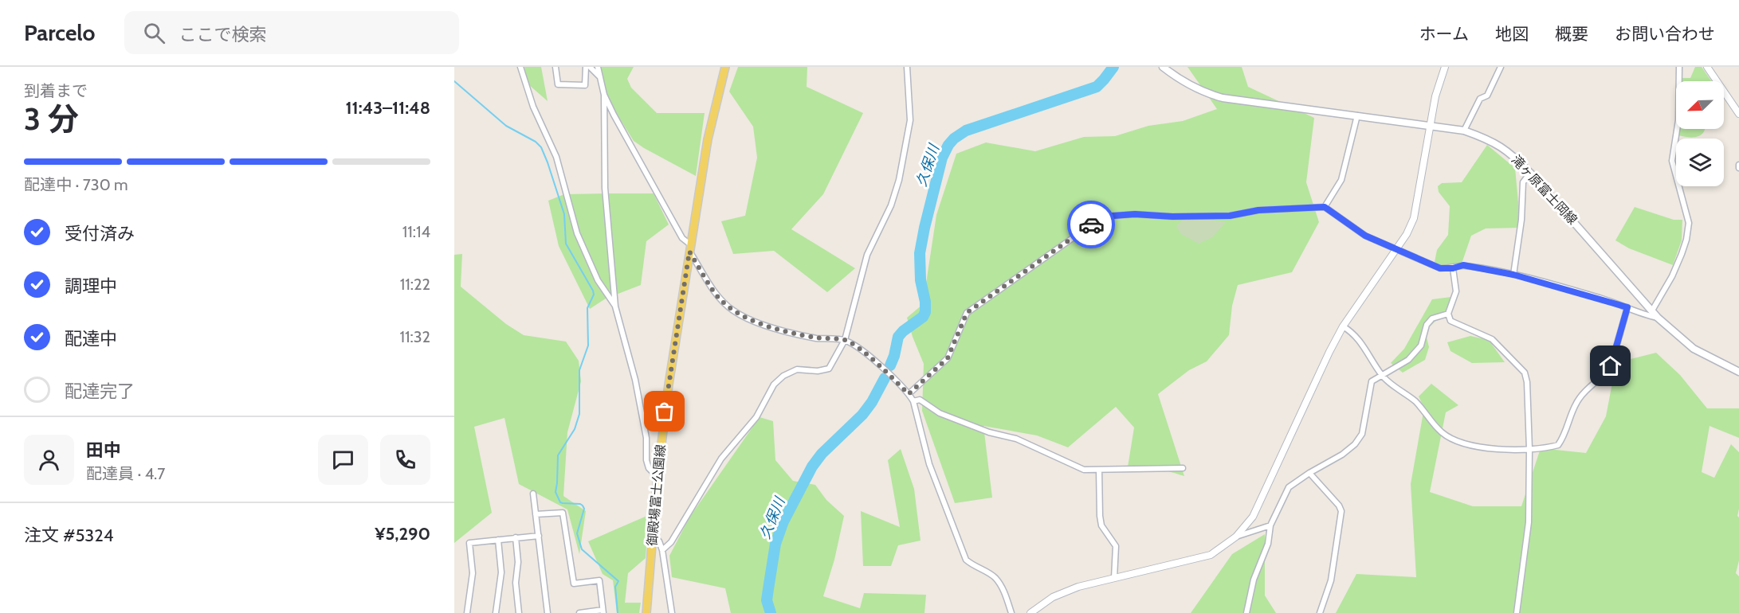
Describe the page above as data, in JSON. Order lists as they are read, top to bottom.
{
  "streets": {
    "main road": ["滝ヶ原富士岡線", "御殿場富士公園線"]
  },
  "water": ["久保川"],
  "north": "bottom left",
  "page": {
    "header": "Parcelo",
    "search": "ここで検索",
    "nav": [
      "ホーム",
      "地図",
      "概要",
      "お問い合わせ"
    ],
    "heading": ["3 分", "到着まで", "11:43–11:48"],
    "panel": [
      "田中",
      "配達員 · 4.7",
      "注文 #5324",
      "¥5,290"
    ],
    "bar": "配達中 · 730 m",
    "list": [
      ["受付済み", "11:14"],
      ["調理中", "11:22"],
      ["配達中", "11:32"],
      "配達完了"
    ]
  }
}
